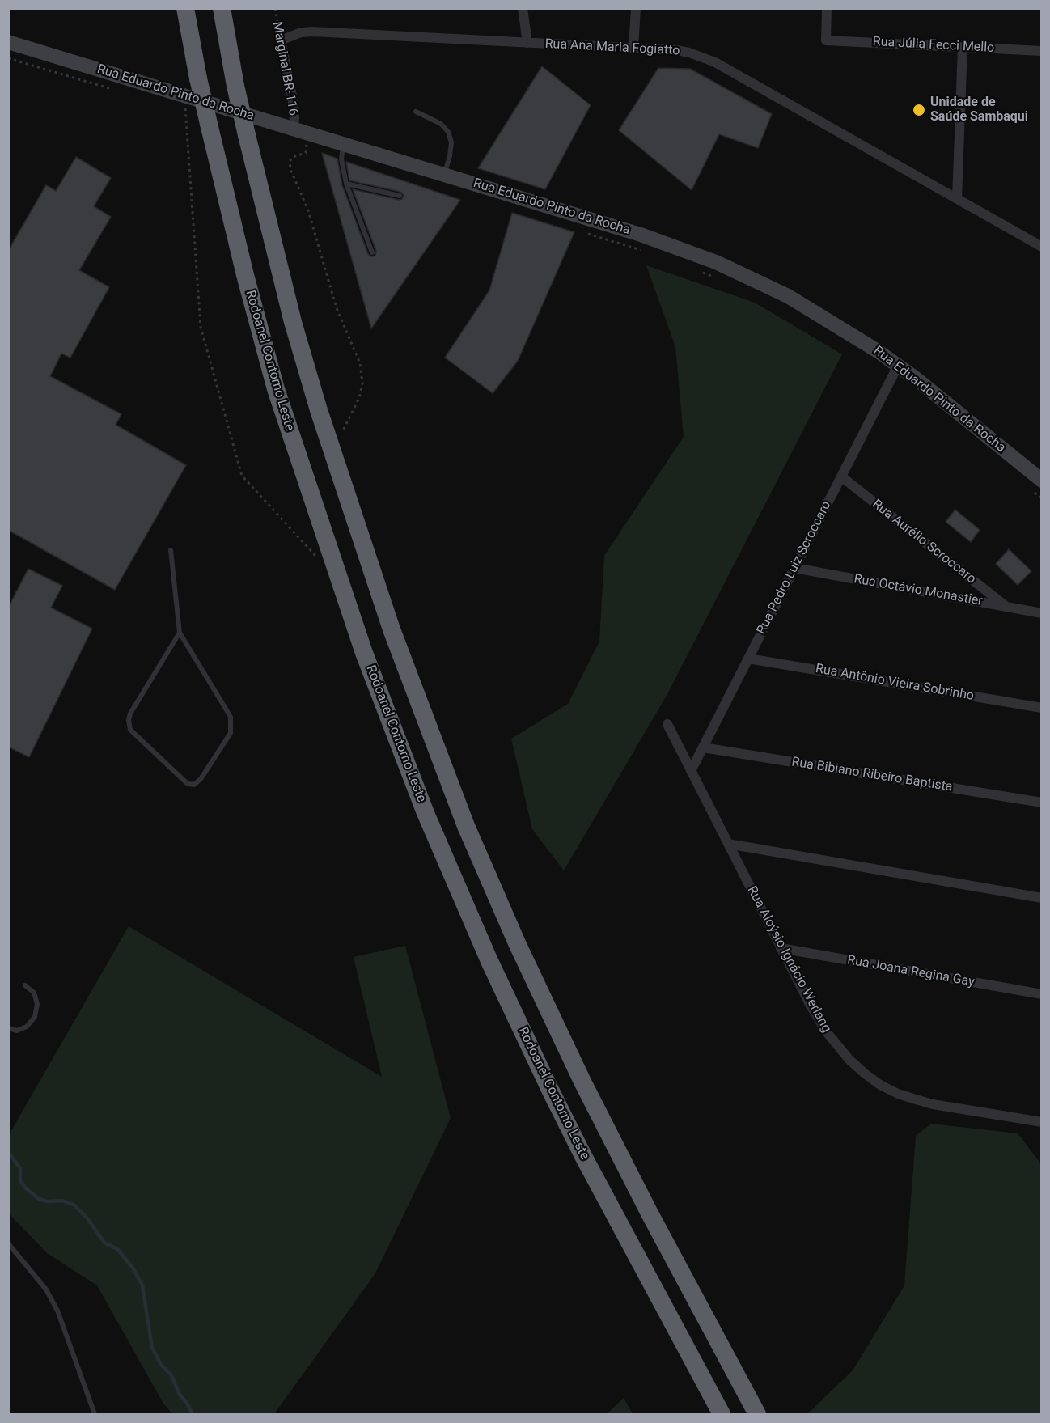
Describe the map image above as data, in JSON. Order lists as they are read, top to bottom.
{
  "streets": {
    "highway": ["Rodoanel Contorno Leste"],
    "main road": ["Rua Eduardo Pinto da Rocha"],
    "street": [
      "Rua Júlia Fecci Mello",
      "Rua Ana Maria Fogiatto",
      "Marginal BR-116",
      "Rua Aurélio Scroccaro",
      "Rua Pedro Luiz Scroccaro",
      "Rua Octávio Monastier",
      "Rua Antônio Vieira Sobrinho",
      "Rua Bibiano Ribeiro Baptista",
      "Rua Aloýsio Ignácio Werlang",
      "Rua Joana Regina Gay"
    ]
  },
  "crossings": [
    ["Rua Ana Maria Fogiatto", "Marginal BR-116"],
    ["Marginal BR-116", "Rua Eduardo Pinto da Rocha"],
    ["Rua Eduardo Pinto da Rocha", "Rua Pedro Luiz Scroccaro"],
    ["Rua Aurélio Scroccaro", "Rua Pedro Luiz Scroccaro"],
    ["Rua Aurélio Scroccaro", "Rua Octávio Monastier"],
    ["Rua Pedro Luiz Scroccaro", "Rua Octávio Monastier"],
    ["Rua Pedro Luiz Scroccaro", "Rua Antônio Vieira Sobrinho"],
    ["Rua Pedro Luiz Scroccaro", "Rua Bibiano Ribeiro Baptista"],
    ["Rua Pedro Luiz Scroccaro", "Rua Aloýsio Ignácio Werlang"],
    ["Rua Aloýsio Ignácio Werlang", "Rua Joana Regina Gay"]
  ],
  "places": ["Unidade de Saúde Sambaqui"]
}
